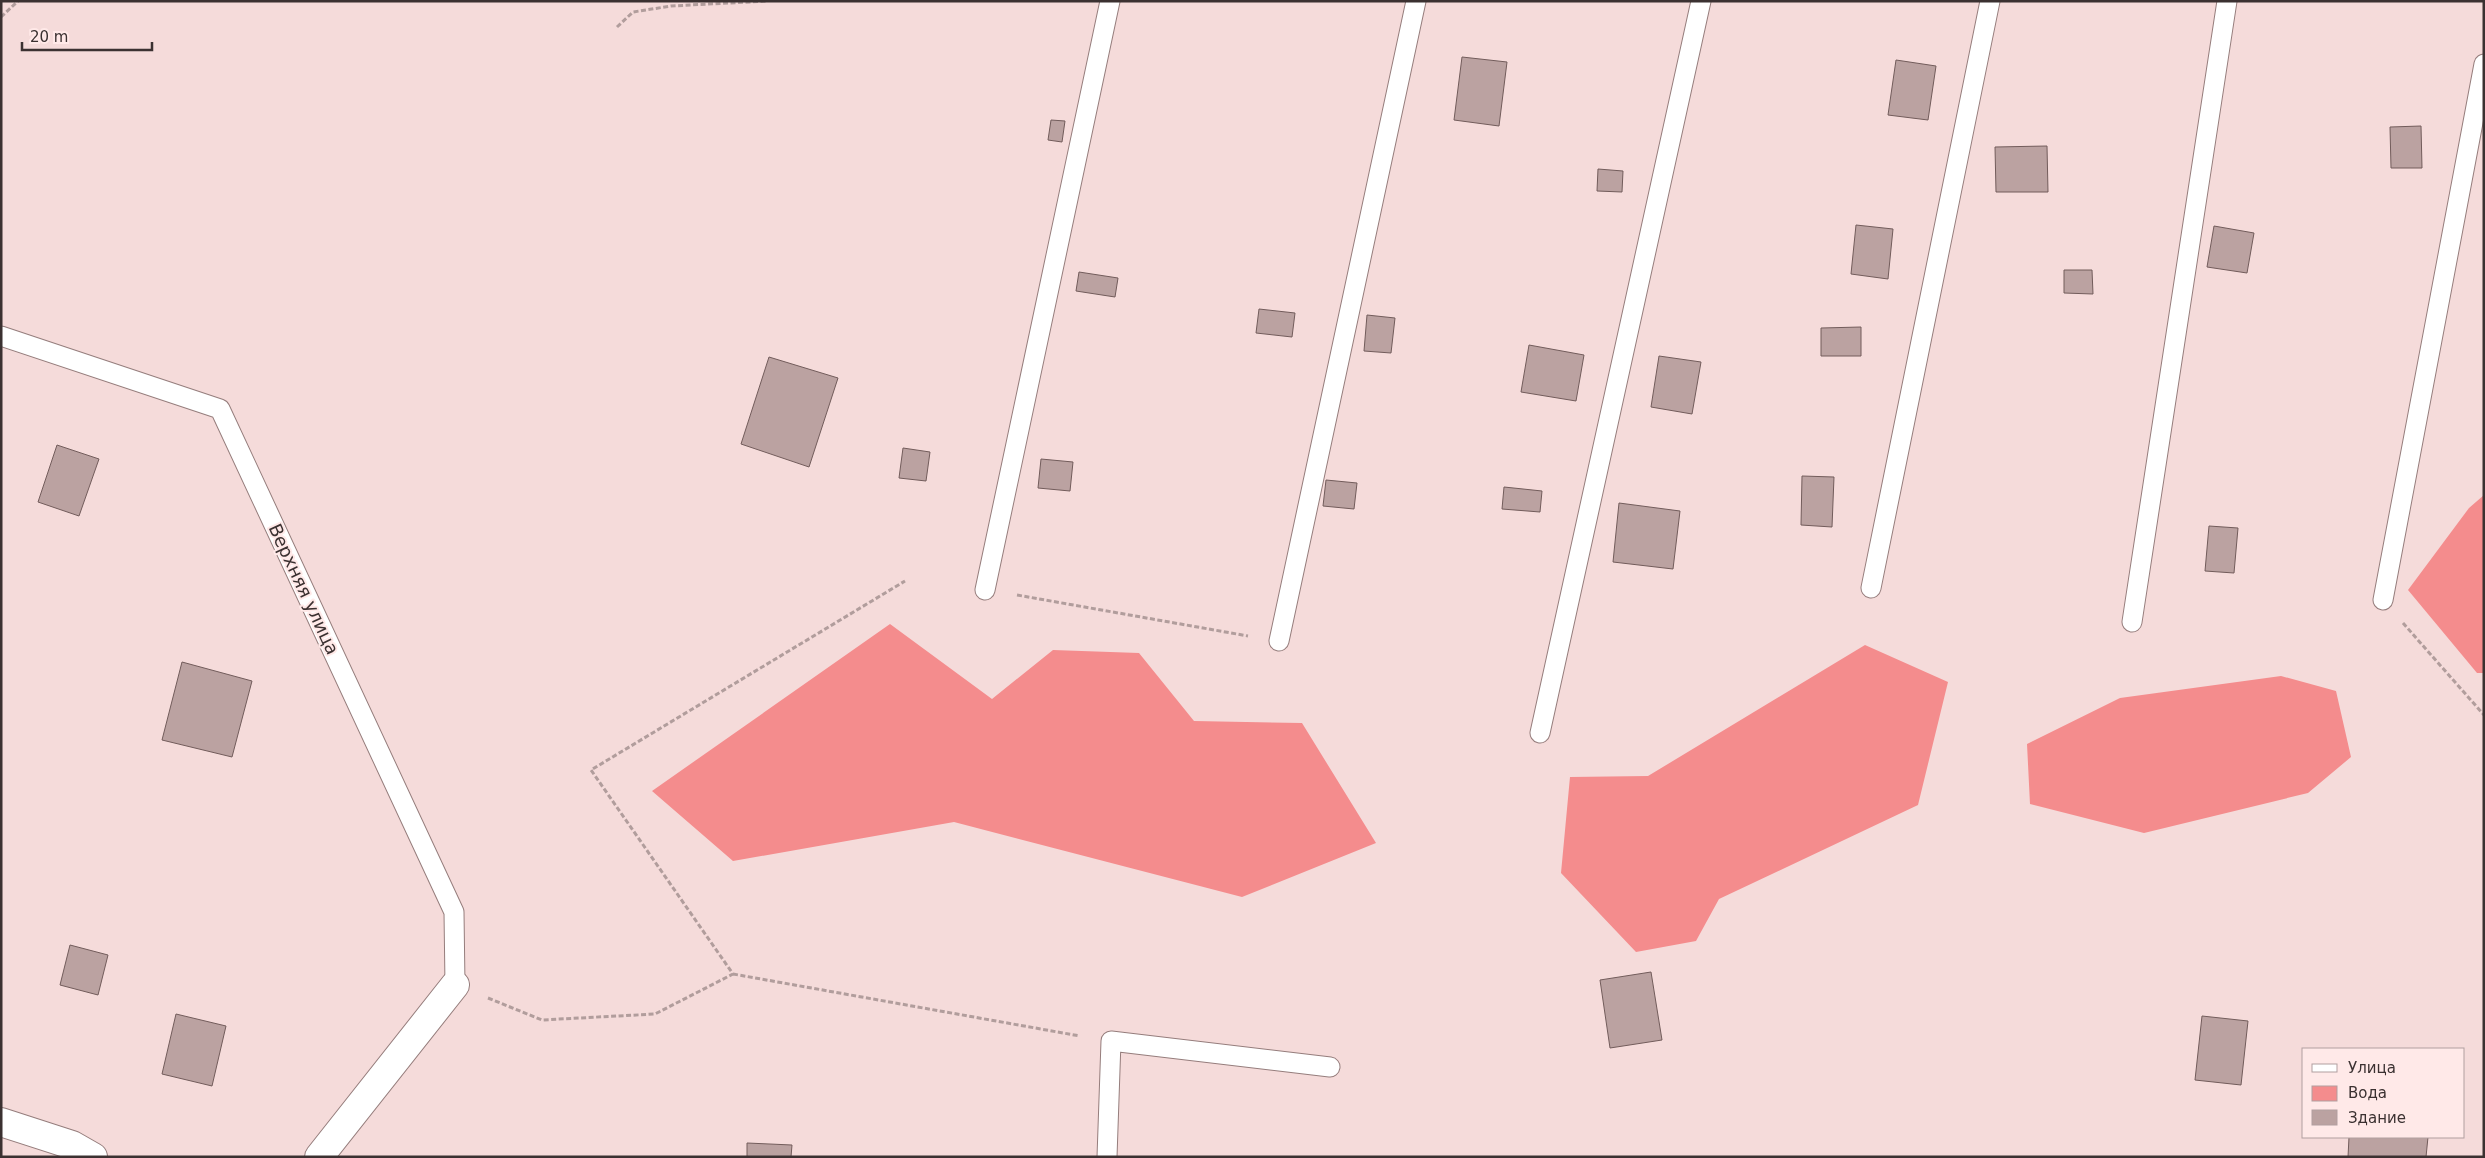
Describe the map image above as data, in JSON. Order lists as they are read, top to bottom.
{
  "streets": {
    "lane": ["Верхняя улица"]
  },
  "legend": ["Улица", "Вода", "Здание"],
  "scale_bar": "20 m"
}
